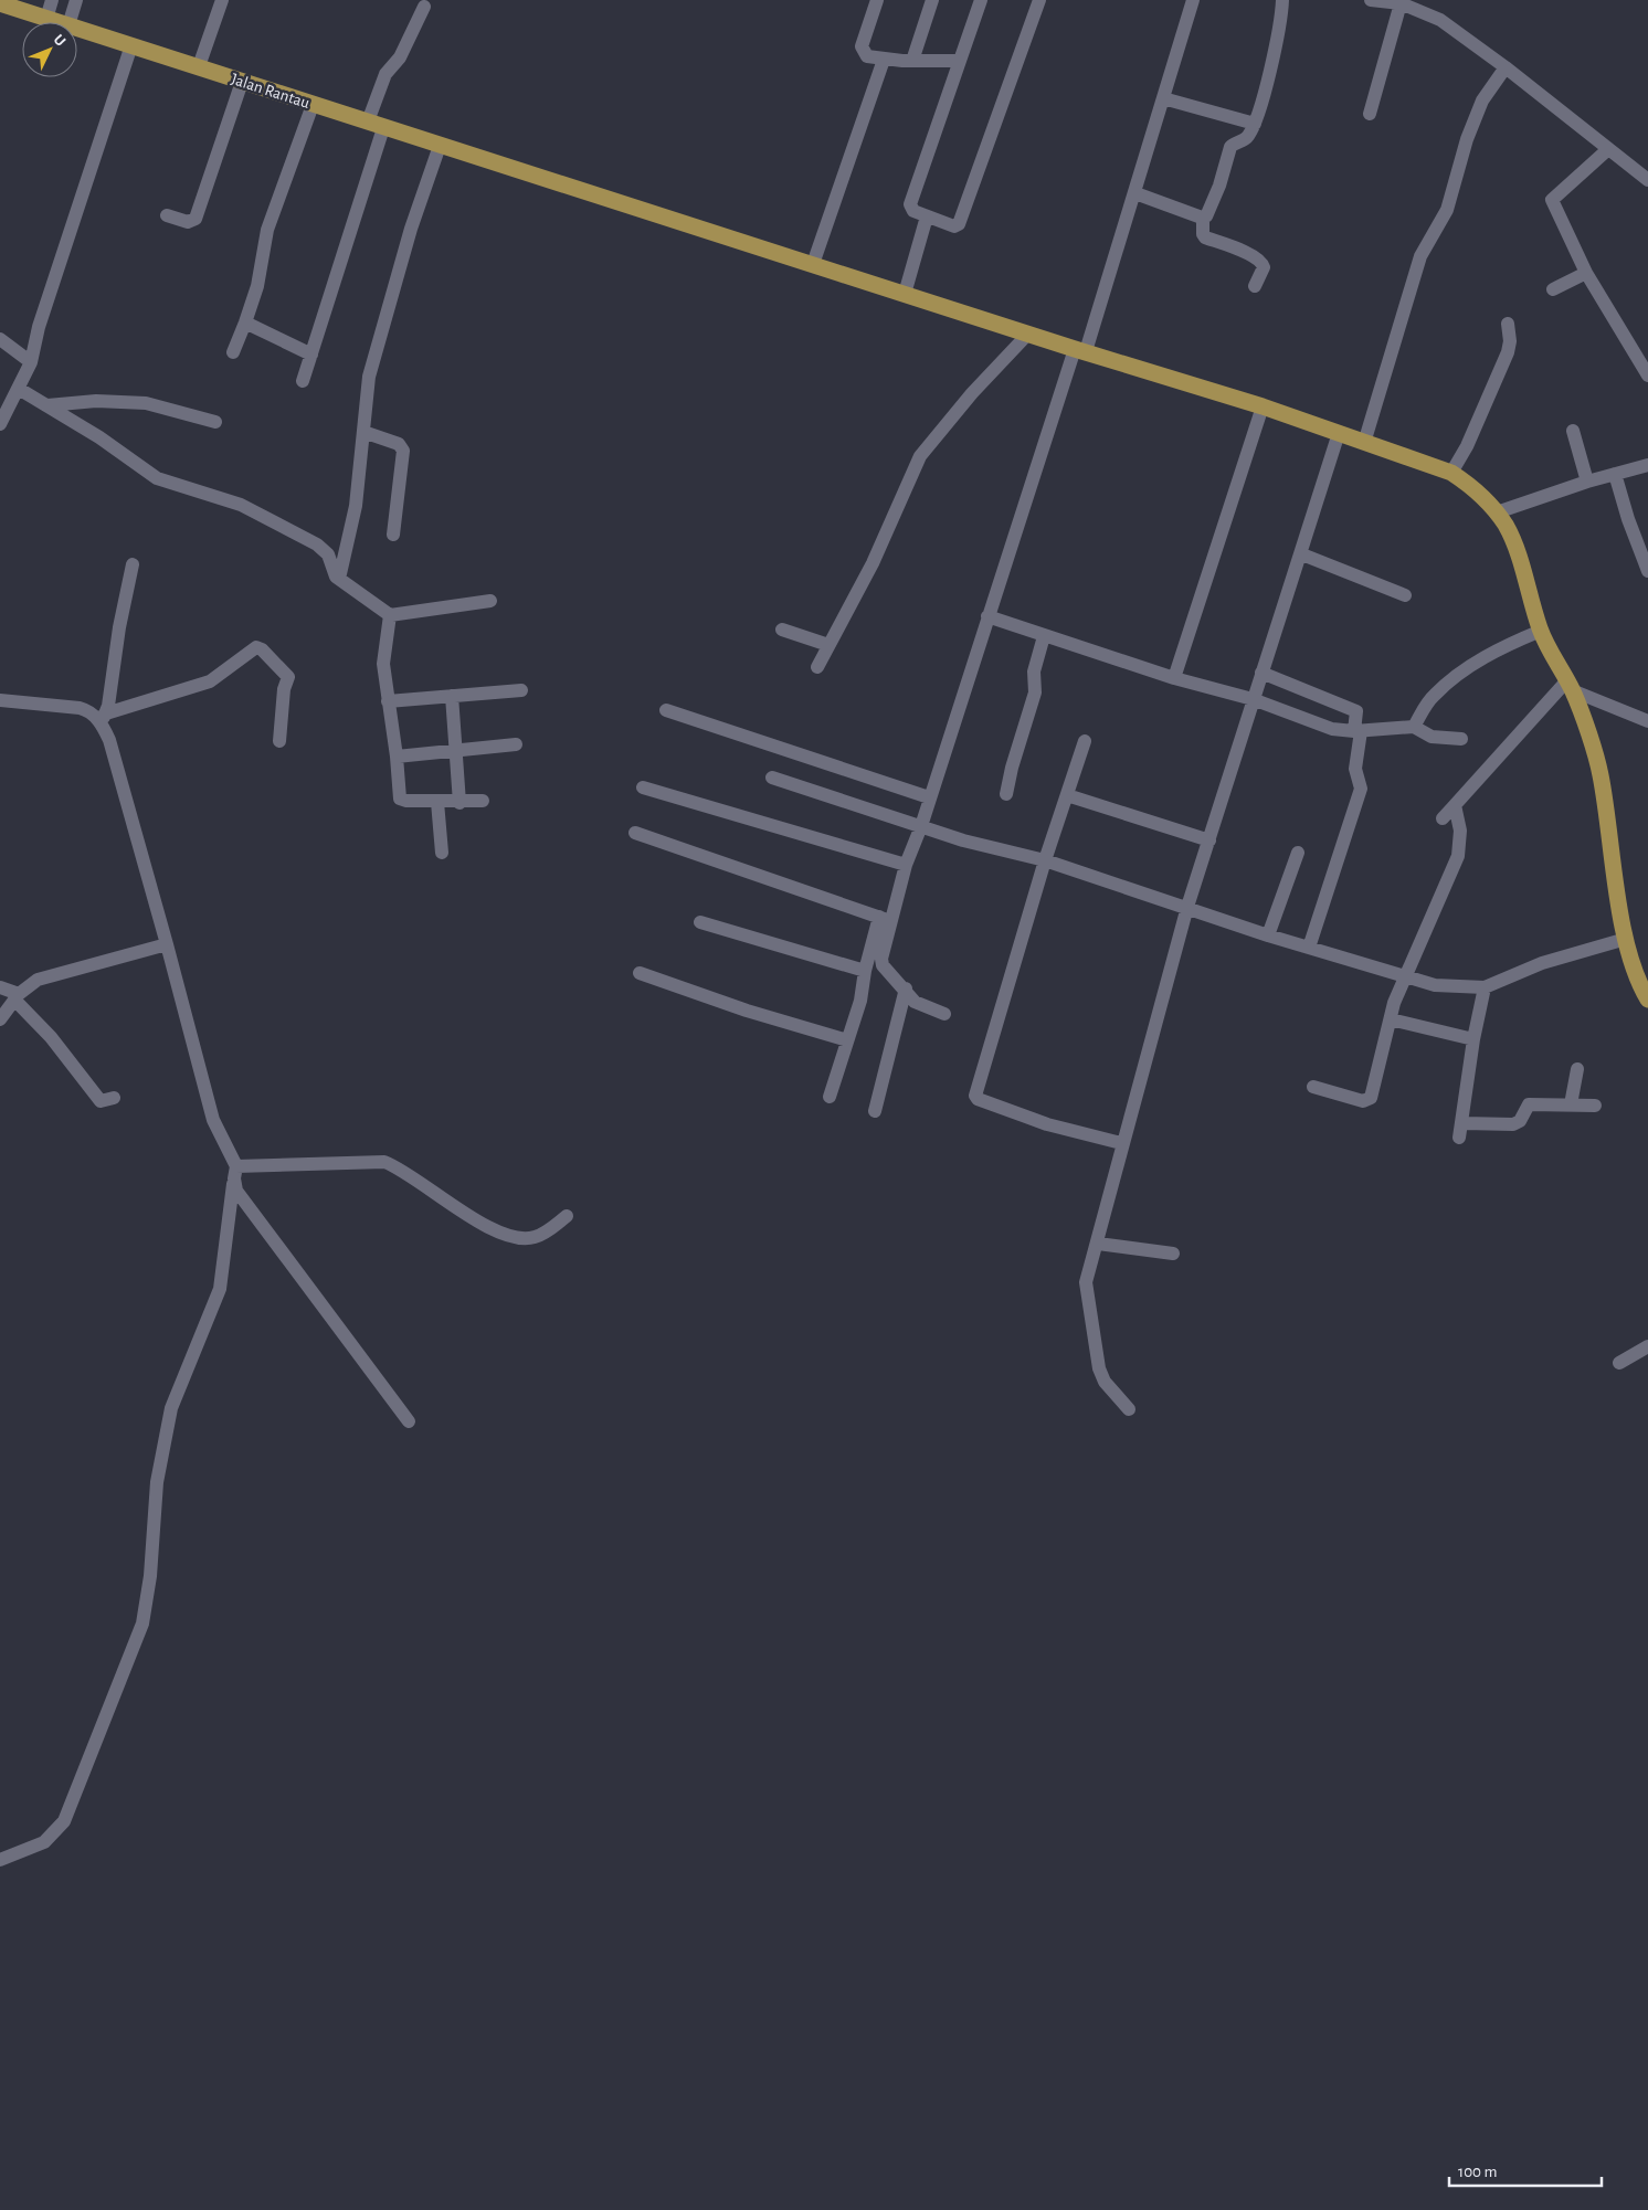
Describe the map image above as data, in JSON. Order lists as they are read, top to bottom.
{
  "streets": {
    "main road": ["Jalan Rantau"]
  },
  "scale_bar": "100 m",
  "north": "top right"
}
